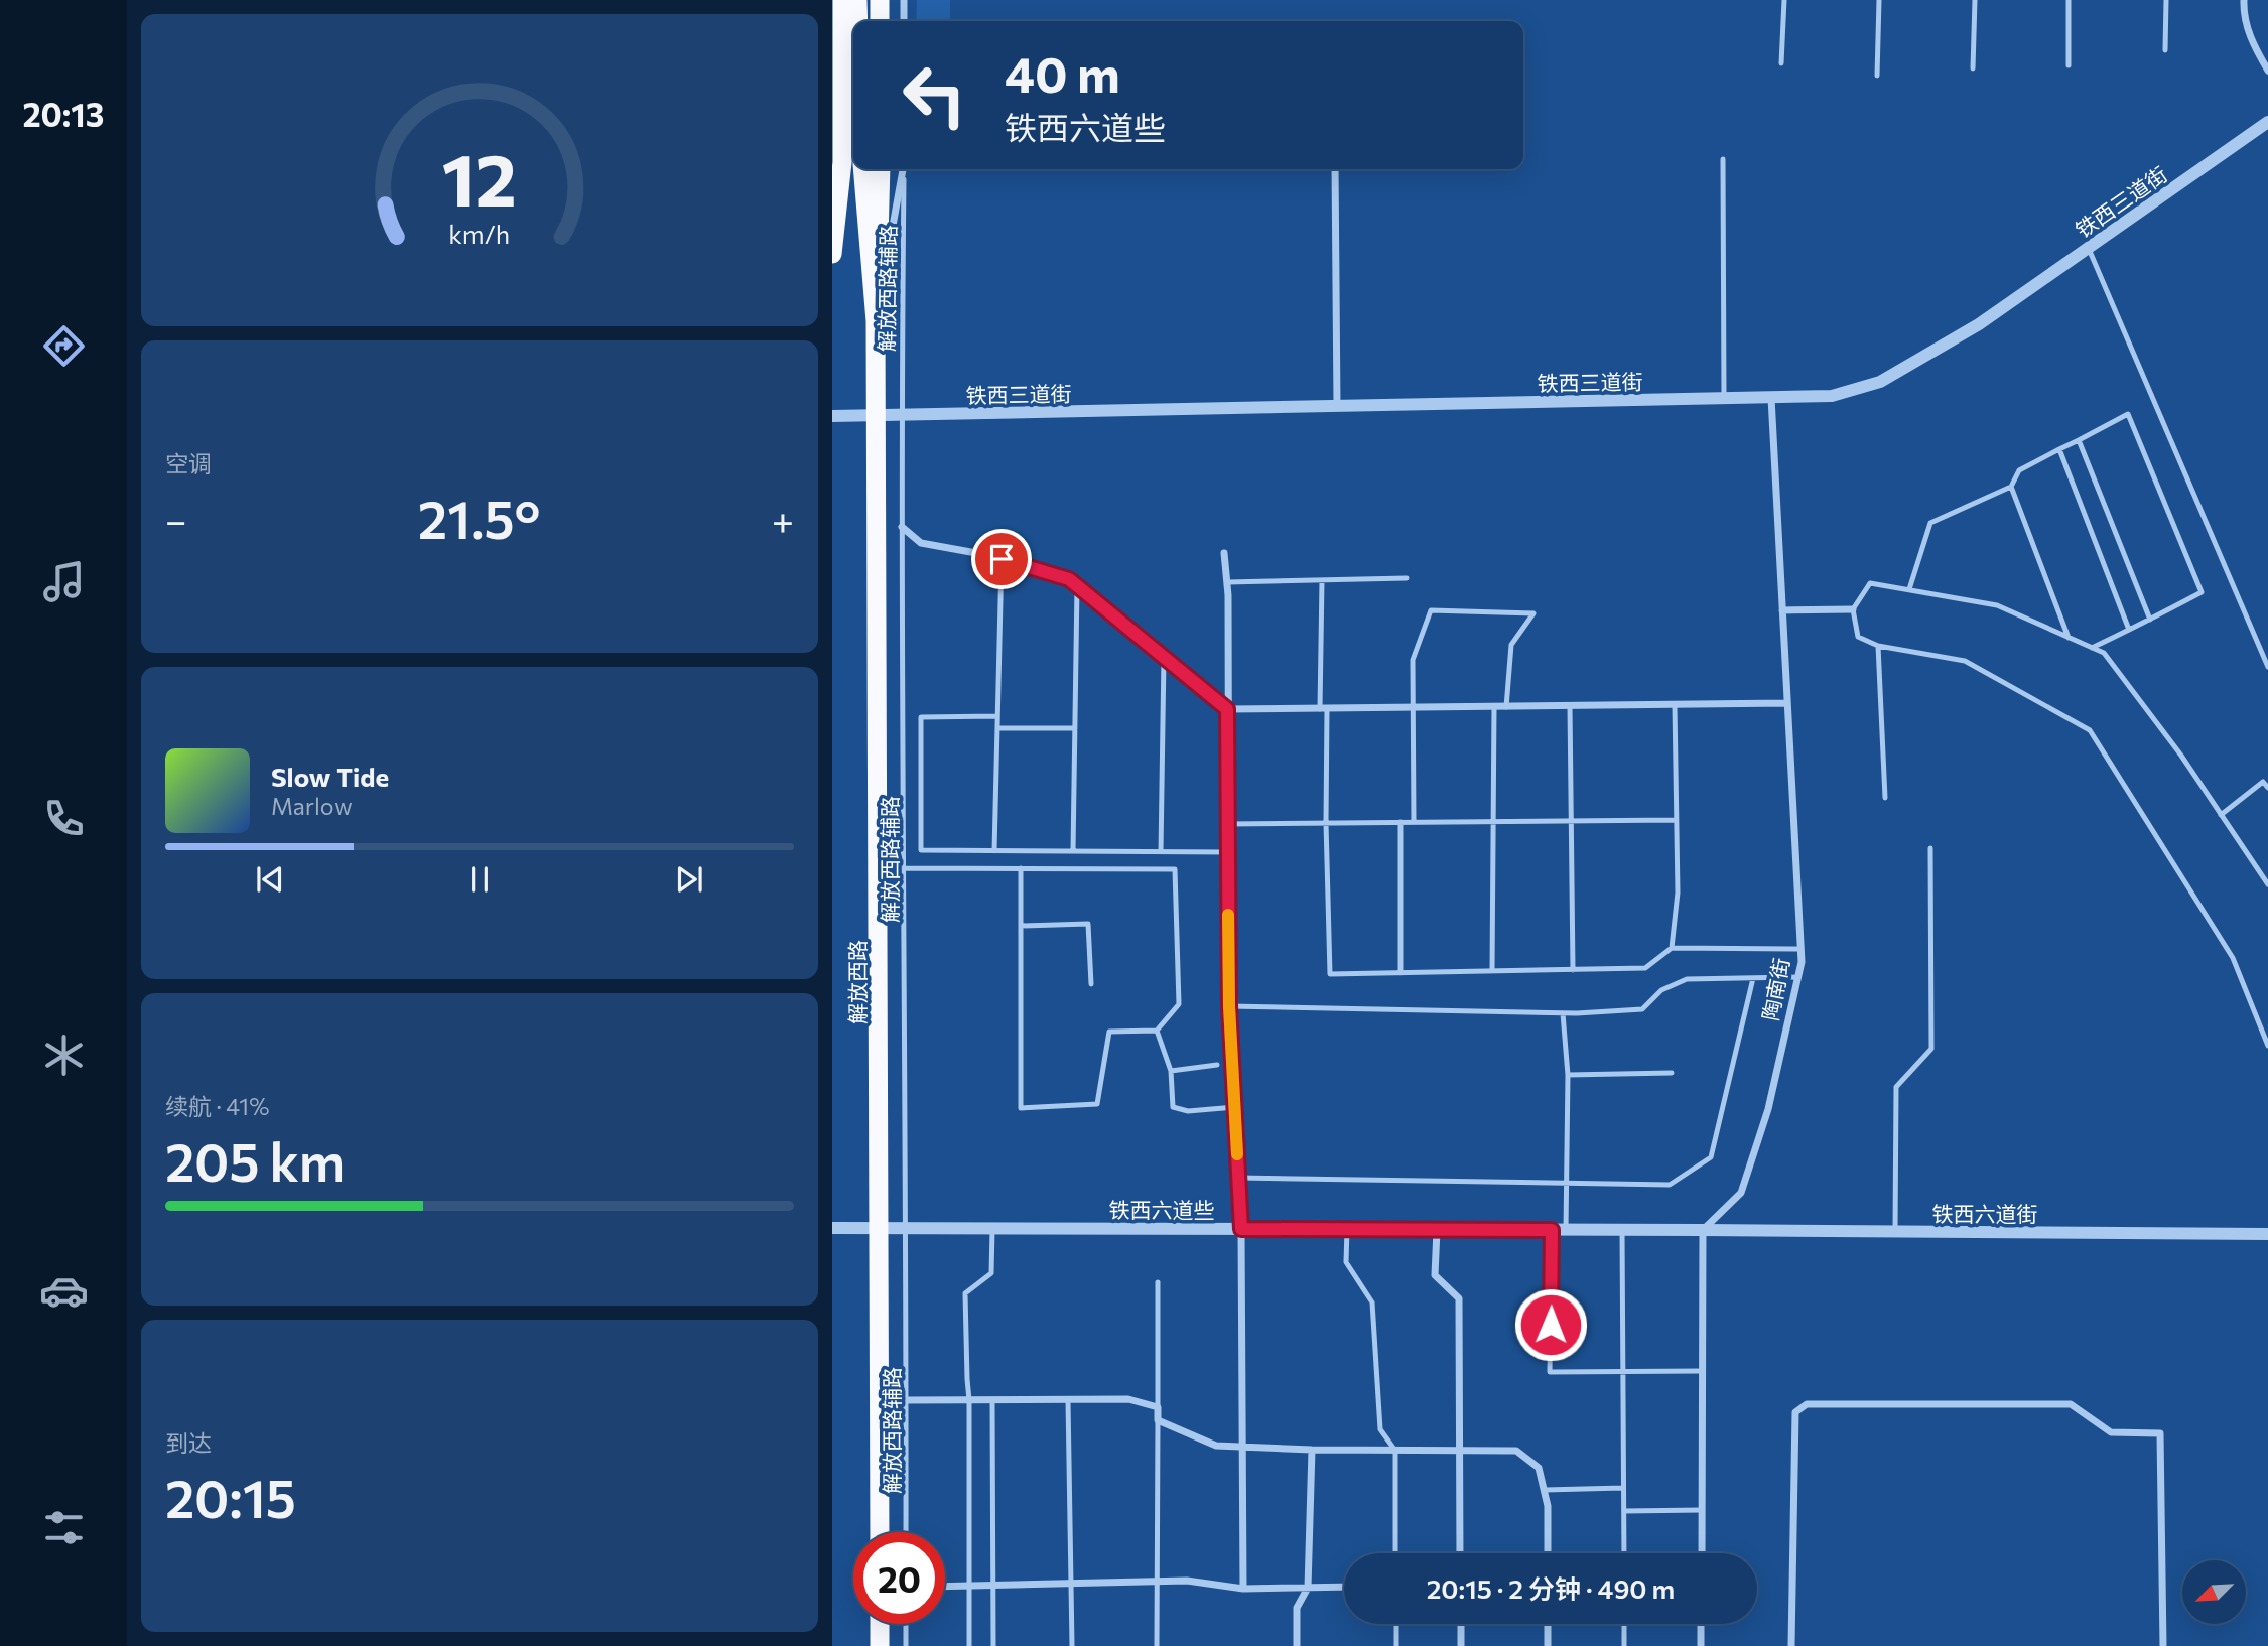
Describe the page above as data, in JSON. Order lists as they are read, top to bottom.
{
  "streets": {
    "highway": ["解放西路"],
    "street": [
      "铁西三道街",
      "陶南街",
      "铁西六道些",
      "铁西六道街"
    ],
    "lane": ["解放西路辅路"]
  },
  "crossings": [
    ["铁西三道街", "解放西路辅路"],
    ["铁西三道街", "解放西路"],
    ["铁西三道街", "陶南街"],
    ["解放西路辅路", "铁西六道些"],
    ["解放西路", "铁西六道些"],
    ["陶南街", "铁西六道些"],
    ["陶南街", "铁西六道街"],
    ["铁西六道些", "铁西六道街"]
  ],
  "north": "bottom left",
  "page": {
    "tabs": "20:13",
    "turn": ["40 m", "铁西六道些"],
    "tile": [
      "空调",
      ["续航 · 41%", "205 km"],
      ["到达", "20:15"]
    ],
    "heat": ["−", "21.5°", "+"],
    "song": ["Slow Tide", "Marlow"],
    "limit": "20",
    "trip": "20:15 · 2 分钟 · 490 m",
    "gauge": ["12", "km/h"]
  }
}
